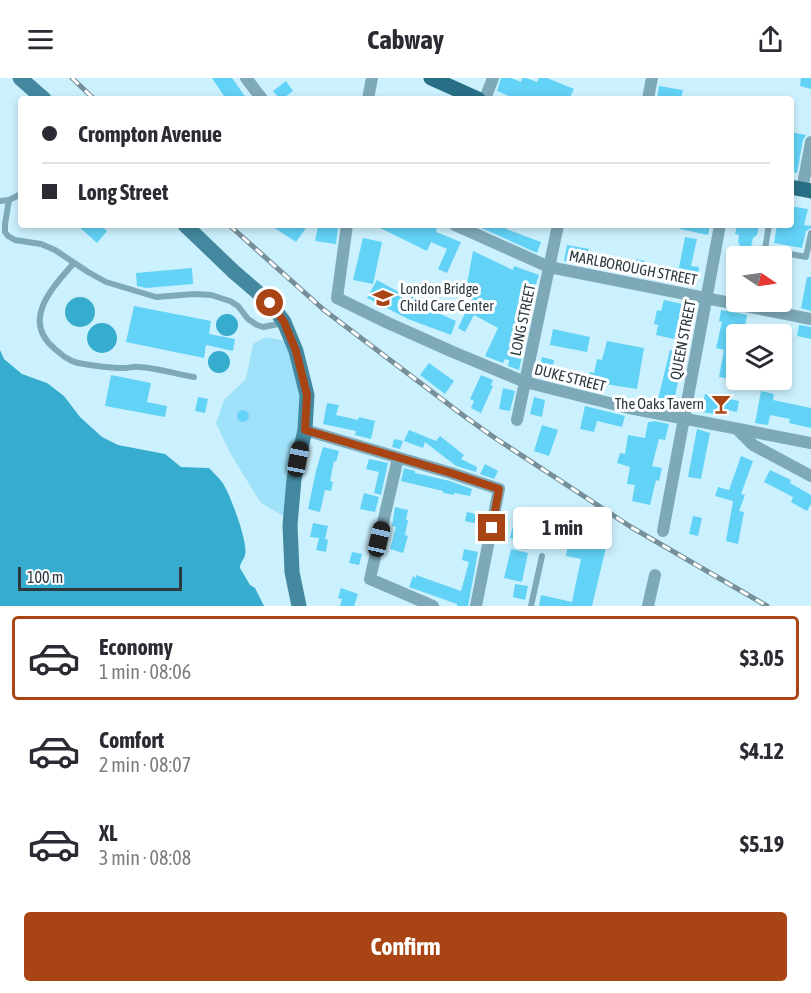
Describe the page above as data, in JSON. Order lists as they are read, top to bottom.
{
  "streets": {
    "street": [
      "MARLBOROUGH STREET",
      "LONG STREET",
      "QUEEN STREET",
      "DUKE STREET"
    ]
  },
  "crossings": [
    ["MARLBOROUGH STREET", "LONG STREET"],
    ["MARLBOROUGH STREET", "QUEEN STREET"],
    ["LONG STREET", "DUKE STREET"],
    ["QUEEN STREET", "DUKE STREET"]
  ],
  "places": {
    "school or university": ["London Bridge Child Care Center"],
    "bar": ["The Oaks Tavern"]
  },
  "scale_bar": "100 m",
  "north": "right",
  "page": {
    "header": "Cabway",
    "banner": ["Crompton Avenue", "Long Street"],
    "bubble": "1 min",
    "scale": "100 m",
    "list": [
      {
        "name": "Economy",
        "note": "1 min · 08:06",
        "value": "$3.05"
      },
      {
        "name": "Comfort",
        "note": "2 min · 08:07",
        "value": "$4.12"
      },
      {
        "name": "XL",
        "note": "3 min · 08:08",
        "value": "$5.19"
      }
    ],
    "buttons": "Confirm"
  }
}
